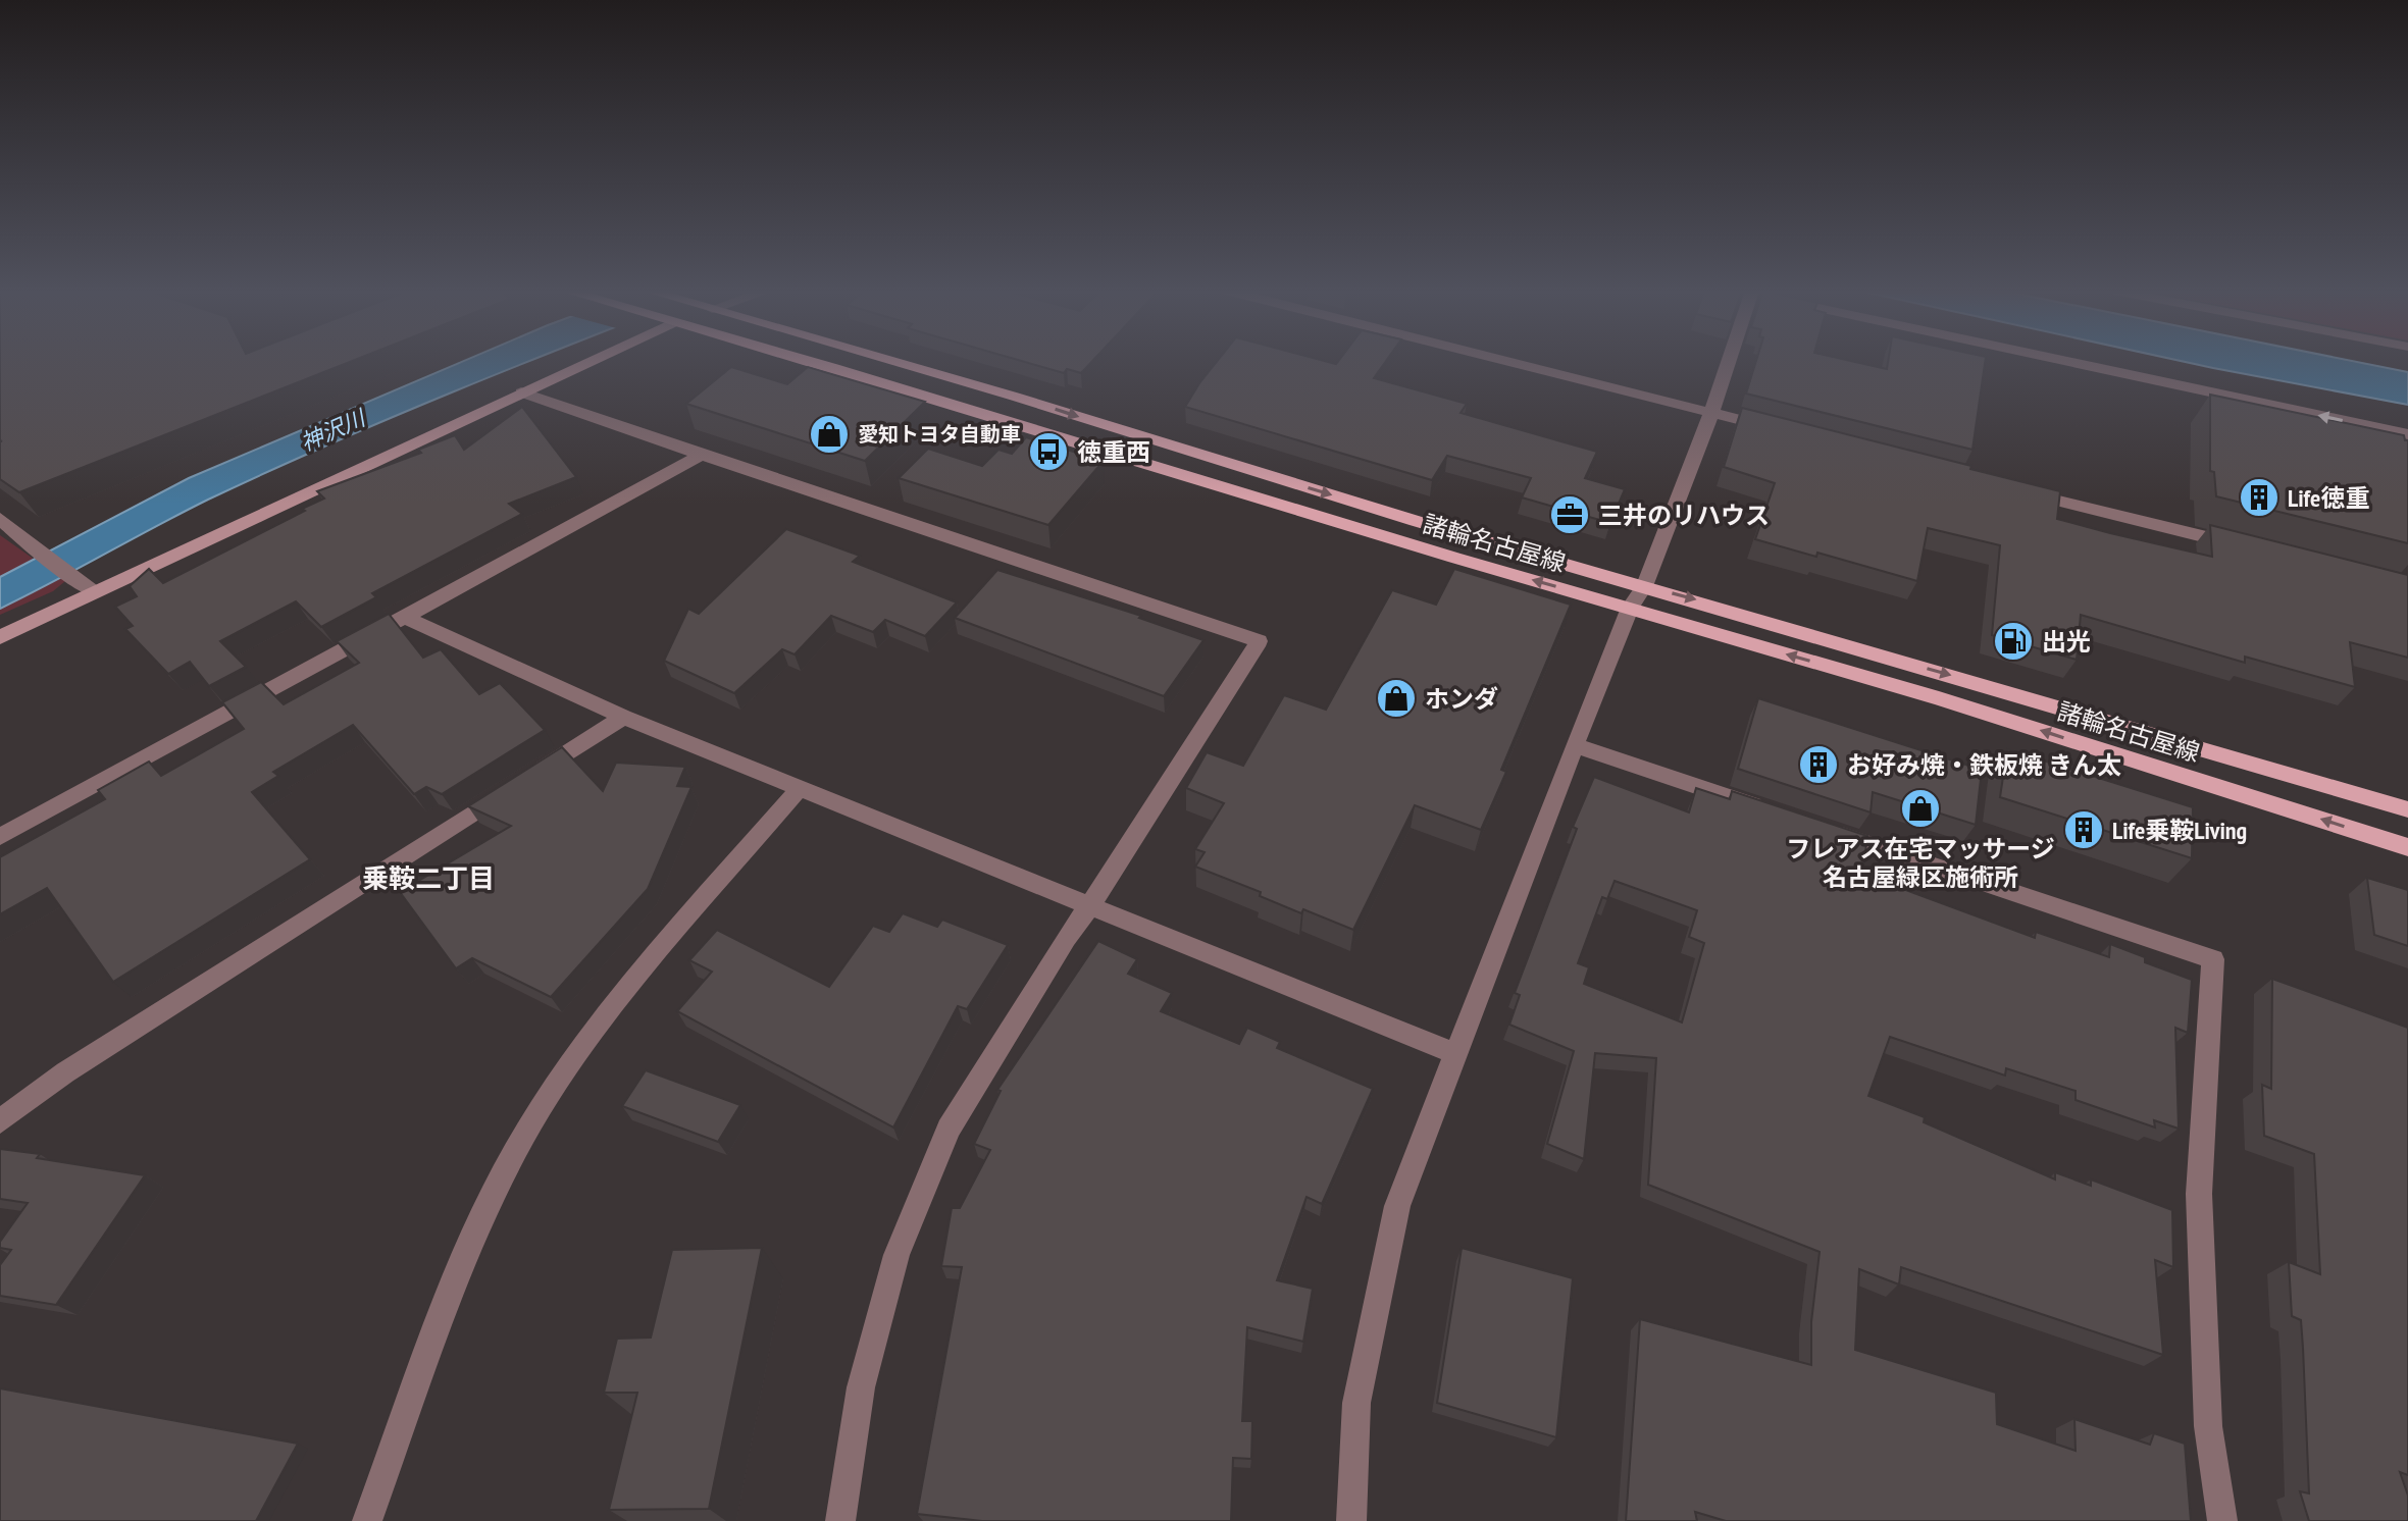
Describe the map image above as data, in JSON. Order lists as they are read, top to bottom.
{
  "streets": {
    "main road": ["諸輪名古屋線"]
  },
  "districts": ["乗鞍二丁目"],
  "water": ["神沢川"],
  "places": {
    "shop": ["愛知トヨタ自動車", "ホンダ", "フレアス在宅マッサージ 名古屋緑区施術所"],
    "bus stop": ["徳重西"],
    "building": ["Life徳重", "お好み焼・鉄板焼 きん太", "Life乗鞍Living"],
    "office": ["三井のリハウス"],
    "fuel station": ["出光"]
  }
}
